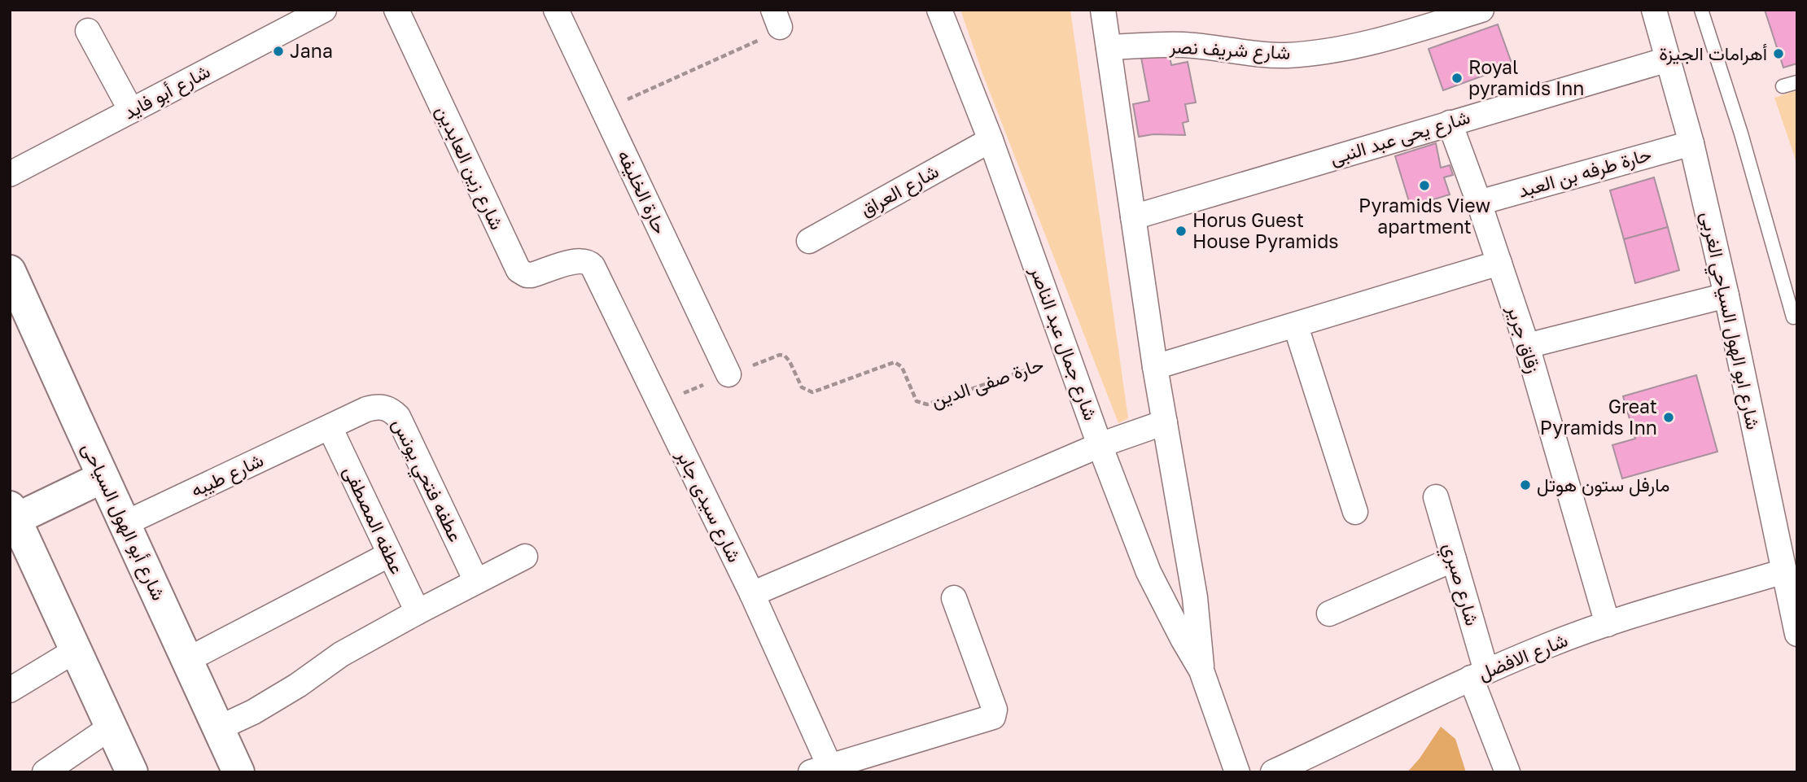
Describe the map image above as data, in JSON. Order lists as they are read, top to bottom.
{
  "streets": {
    "main road": ["شارع أبو الهول السياحى"],
    "street": [
      "شارع شريف نصر",
      "شارع أبو فايد",
      "شارع يحى عبد النبى",
      "شارع زين العابدين",
      "حارة طرفه بن العبد",
      "شارع العراق",
      "حارة الخليفه",
      "شارع ابو الهول السياحي الغربى",
      "زقاق جرير",
      "شارع جمال عبد الناصر",
      "شارع طيبه",
      "عطفه فتحي يونس",
      "شارع سيدى جابر",
      "عطفه المصطفى",
      "شارع صبري",
      "شارع الافضل"
    ],
    "path": ["حارة صفى الدين"]
  },
  "crossings": [
    ["شارع شريف نصر", "شارع جمال عبد الناصر"],
    ["شارع يحى عبد النبى", "شارع ابو الهول السياحي الغربى"],
    ["شارع يحى عبد النبى", "زقاق جرير"],
    ["شارع يحى عبد النبى", "شارع جمال عبد الناصر"],
    ["شارع زين العابدين", "شارع سيدى جابر"],
    ["حارة طرفه بن العبد", "شارع ابو الهول السياحي الغربى"],
    ["حارة طرفه بن العبد", "زقاق جرير"],
    ["شارع العراق", "شارع جمال عبد الناصر"],
    ["حارة الخليفه", "حارة صفى الدين"],
    ["شارع ابو الهول السياحي الغربى", "شارع الافضل"],
    ["زقاق جرير", "شارع الافضل"],
    ["شارع جمال عبد الناصر", "حارة صفى الدين"],
    ["حارة صفى الدين", "شارع سيدى جابر"],
    ["شارع طيبه", "عطفه فتحي يونس"],
    ["شارع طيبه", "عطفه المصطفى"],
    ["شارع طيبه", "شارع أبو الهول السياحى"],
    ["عطفه فتحي يونس", "عطفه المصطفى"],
    ["شارع صبري", "شارع الافضل"]
  ],
  "places": [
    "Jana",
    "أهرامات الجيزة",
    "Royal pyramids Inn",
    "Pyramids View apartment",
    "Horus Guest House Pyramids",
    "Great Pyramids Inn",
    "مارفل ستون هوتل"
  ]
}
